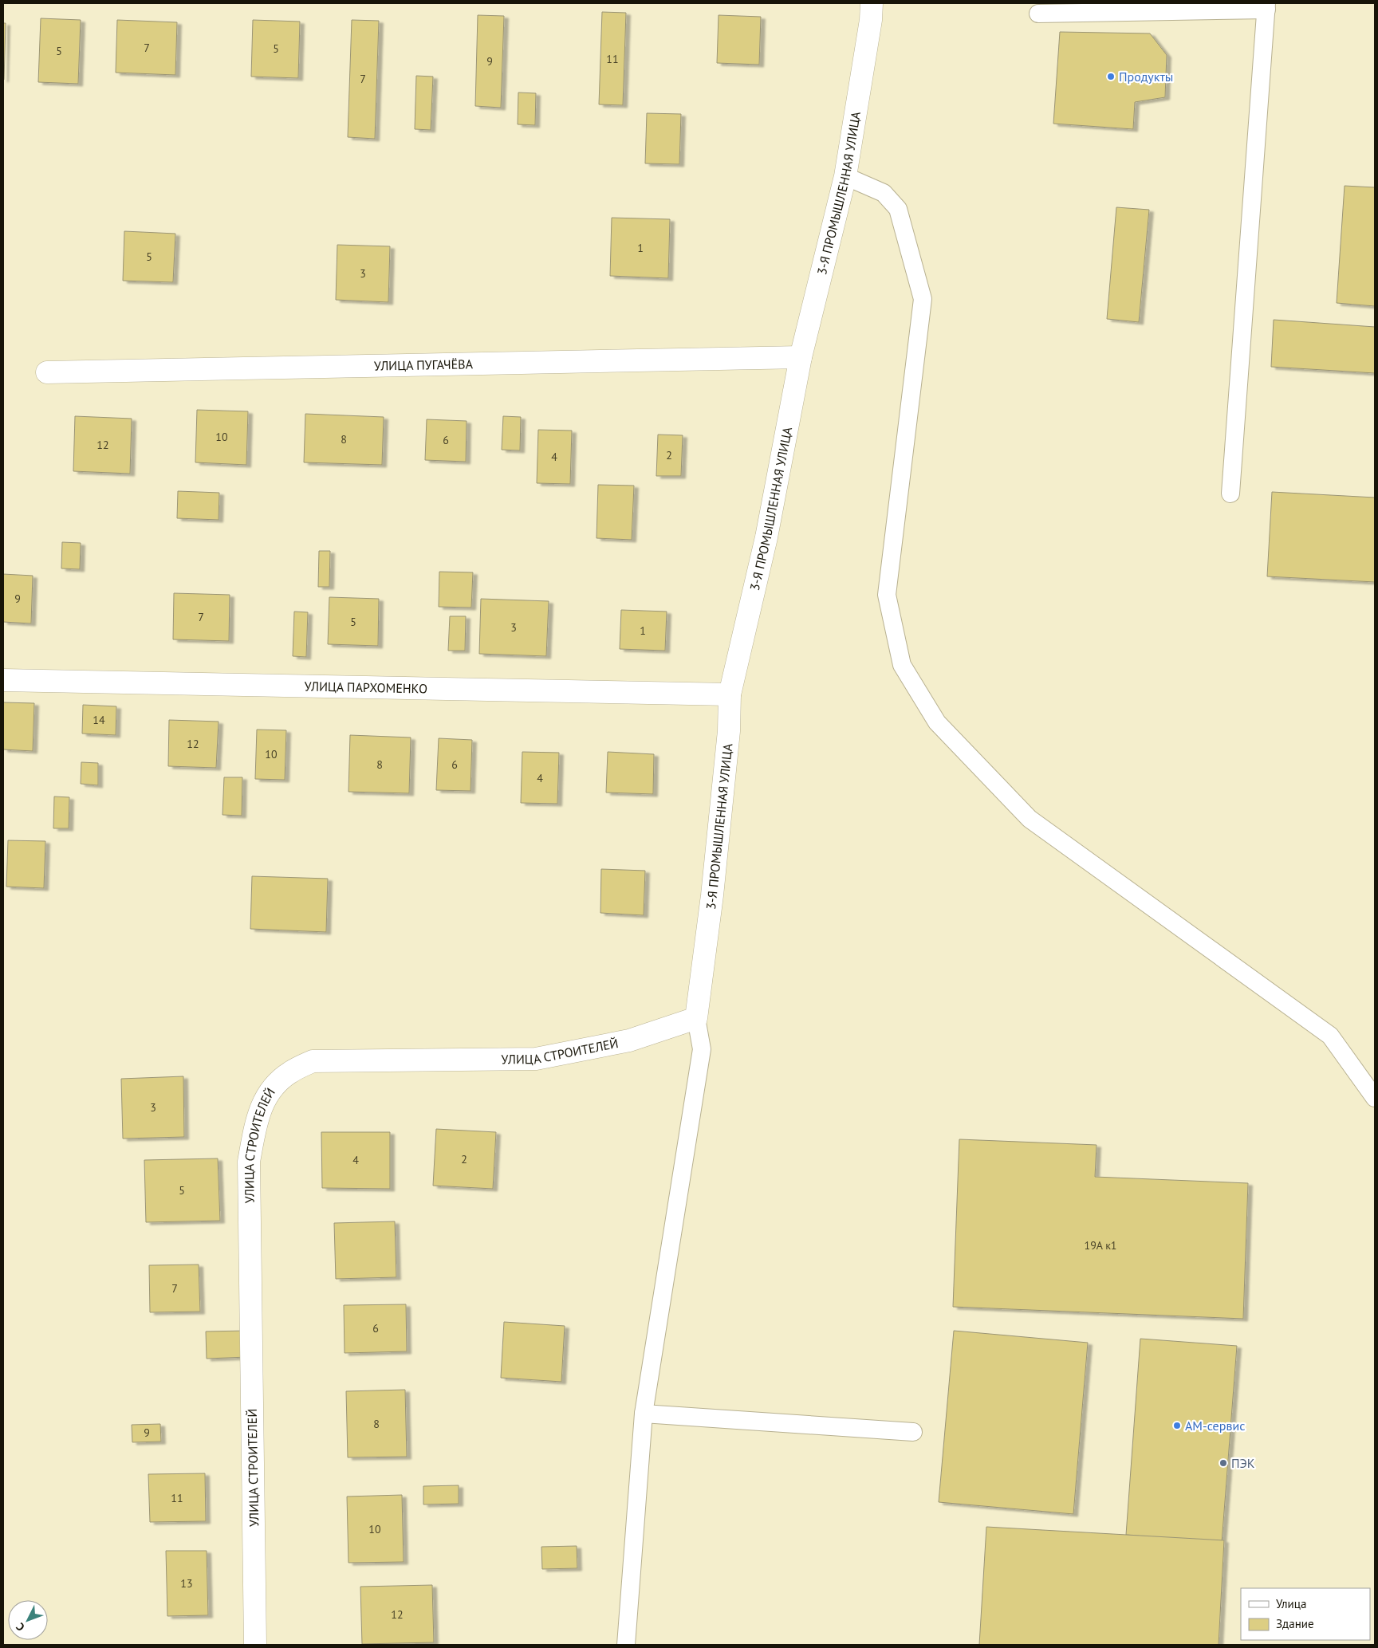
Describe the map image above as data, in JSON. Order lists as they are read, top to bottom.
{
  "streets": {
    "street": [
      "3-Я ПРОМЫШЛЕННАЯ УЛИЦА",
      "УЛИЦА ПУГАЧЁВА",
      "УЛИЦА ПАРХОМЕНКО",
      "УЛИЦА СТРОИТЕЛЕЙ"
    ]
  },
  "crossings": [
    ["3-Я ПРОМЫШЛЕННАЯ УЛИЦА", "УЛИЦА ПУГАЧЁВА"],
    ["3-Я ПРОМЫШЛЕННАЯ УЛИЦА", "УЛИЦА ПАРХОМЕНКО"],
    ["3-Я ПРОМЫШЛЕННАЯ УЛИЦА", "УЛИЦА СТРОИТЕЛЕЙ"]
  ],
  "places": ["Продукты", "АМ-сервис", "ПЭК"],
  "house_numbers": [
    "7",
    "5",
    "5",
    "11",
    "9",
    "7",
    "1",
    "5",
    "3",
    "10",
    "8",
    "6",
    "12",
    "2",
    "4",
    "9",
    "7",
    "5",
    "3",
    "1",
    "14",
    "12",
    "10",
    "8",
    "6",
    "4",
    "3",
    "2",
    "4",
    "5",
    "19А к1",
    "7",
    "6",
    "8",
    "9",
    "11",
    "10",
    "13",
    "12"
  ],
  "legend": ["Улица", "Здание"],
  "north": "bottom left"
}
